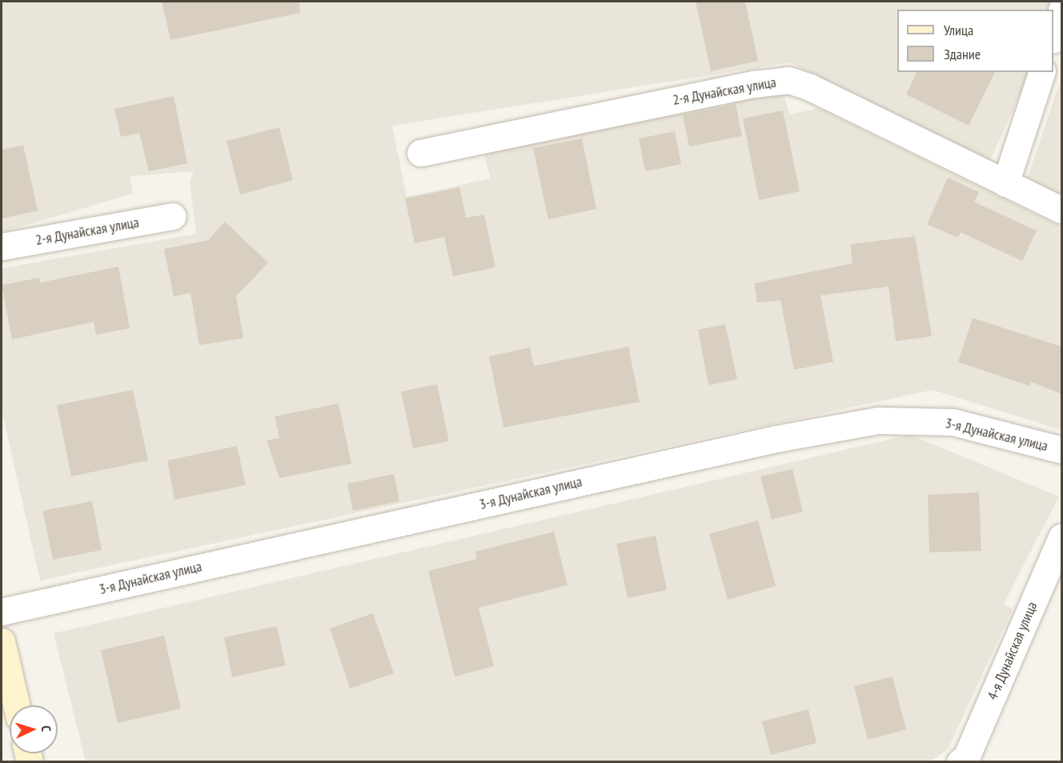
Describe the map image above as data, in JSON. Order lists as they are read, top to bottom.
{
  "streets": {
    "street": ["2-я Дунайская улица", "3-я Дунайская улица", "4-я Дунайская улица"]
  },
  "legend": ["Улица", "Здание"],
  "north": "right"
}
